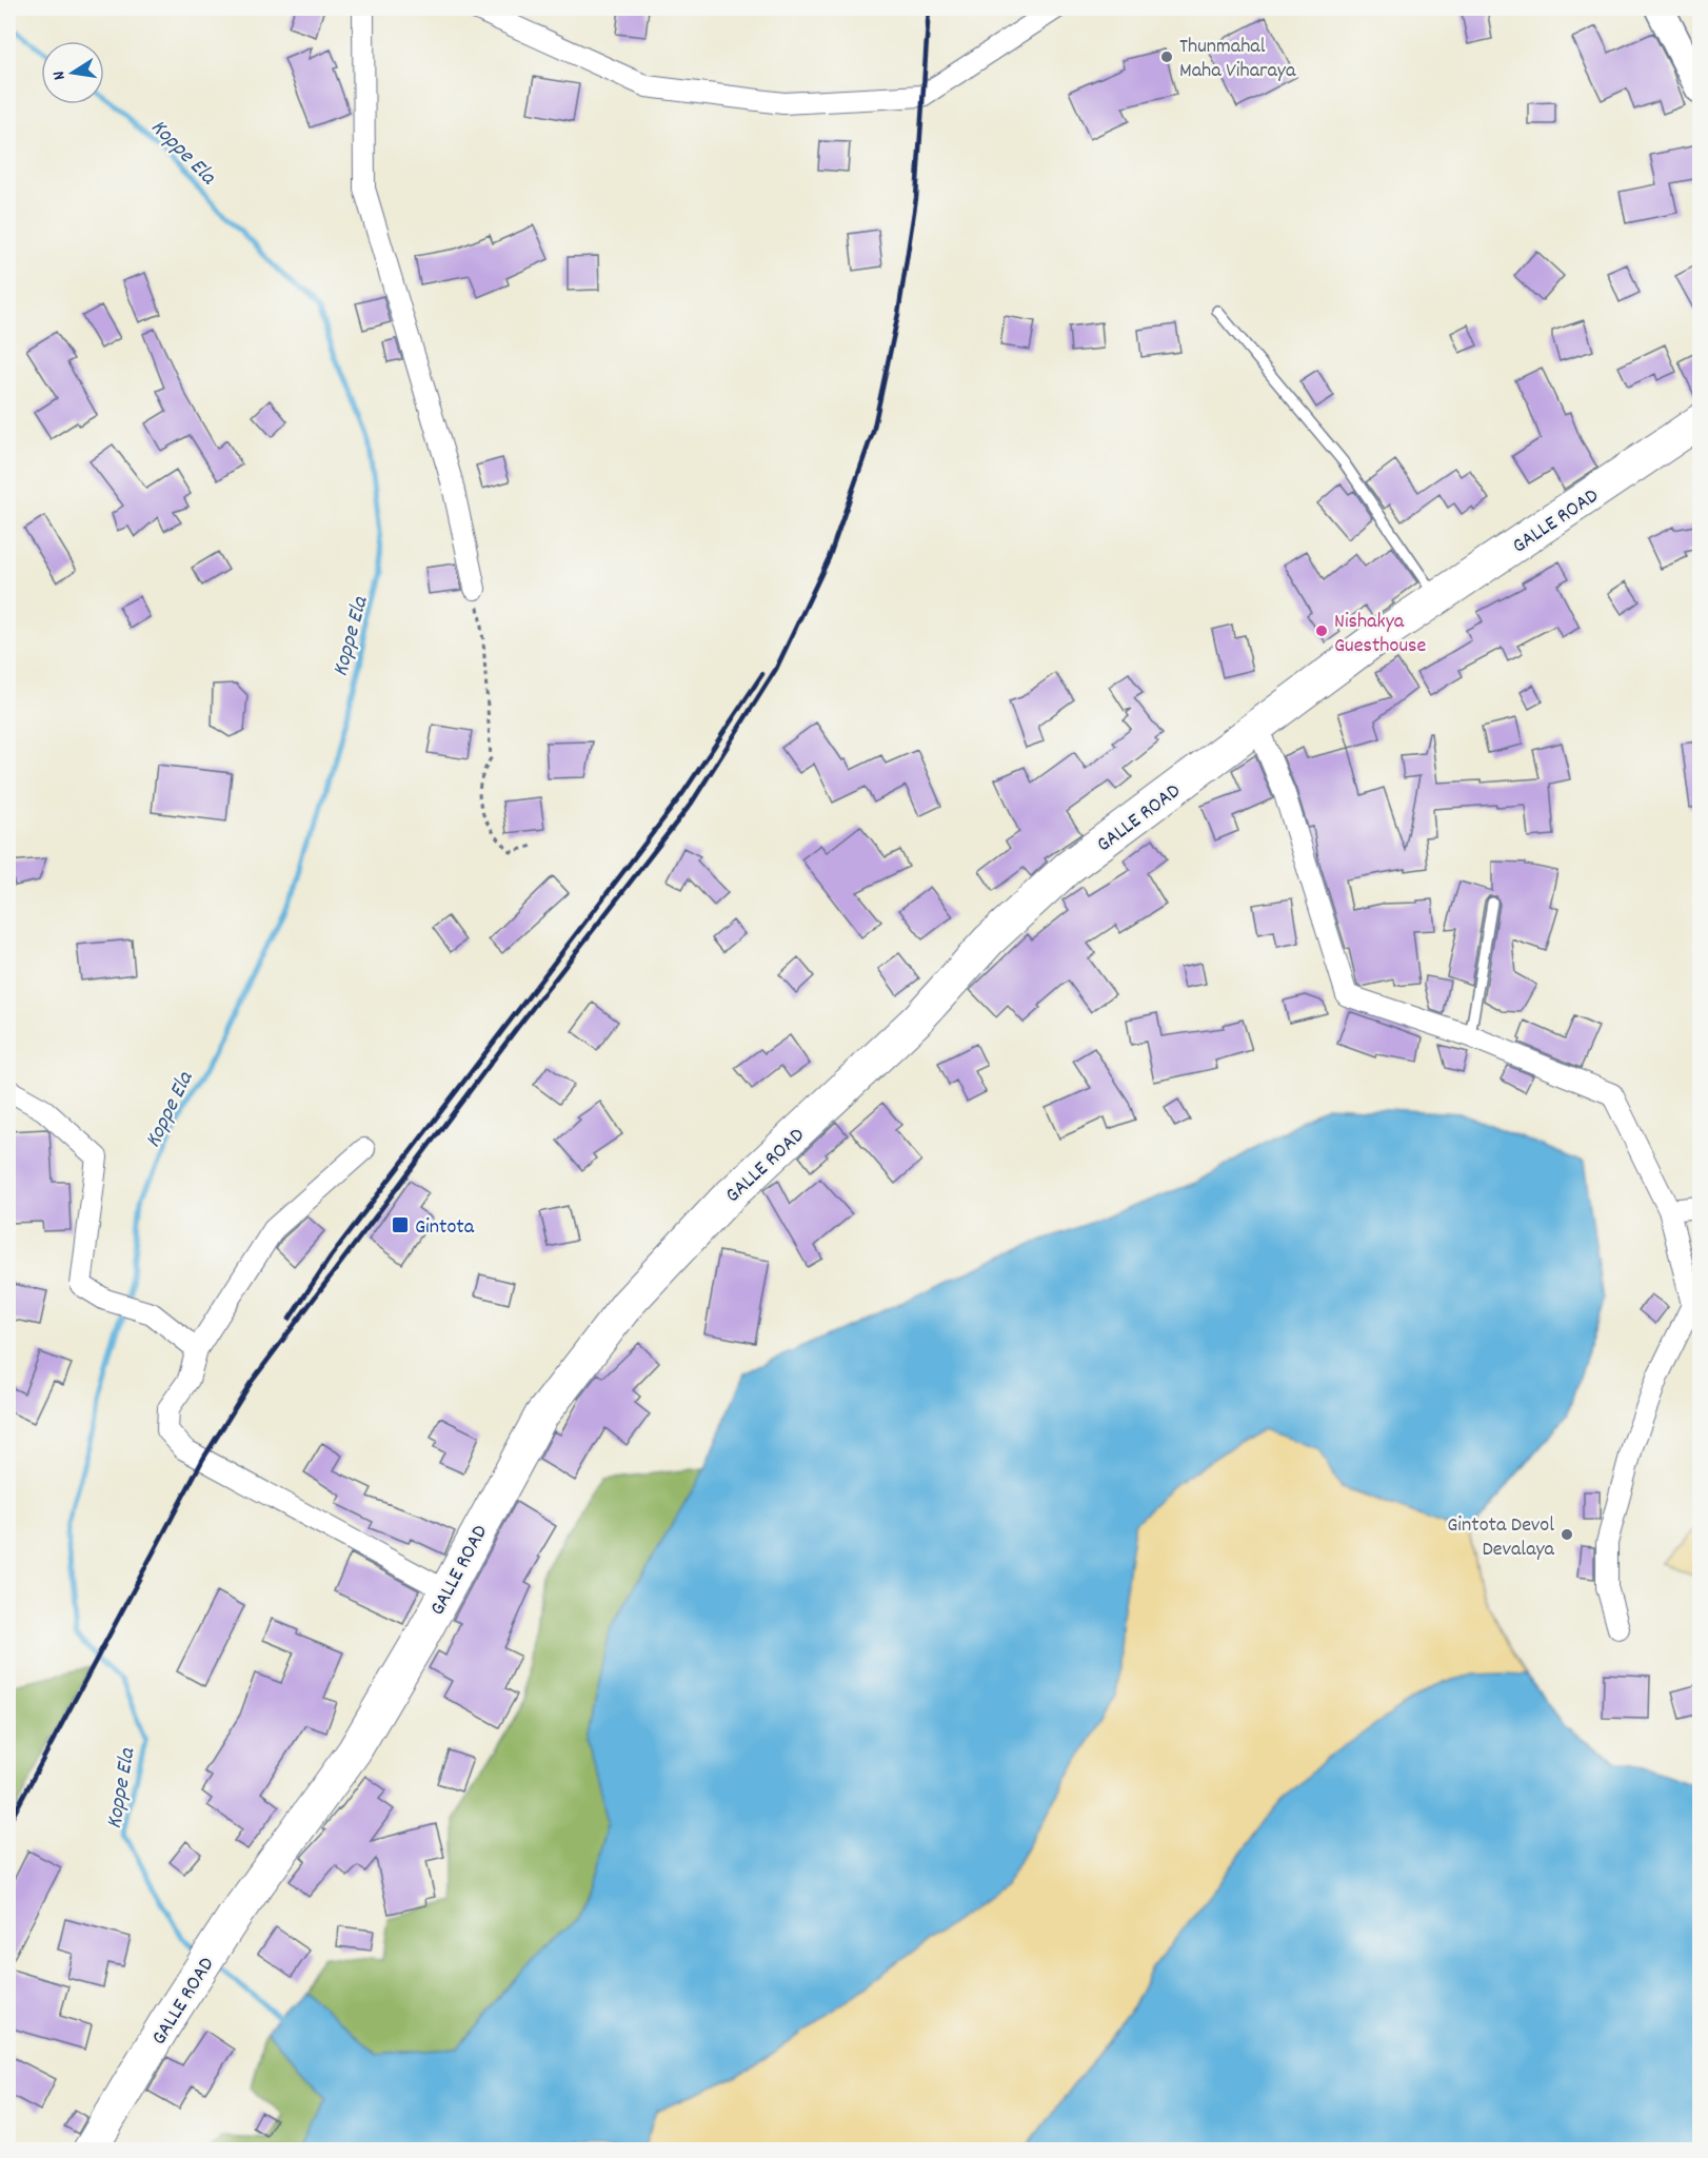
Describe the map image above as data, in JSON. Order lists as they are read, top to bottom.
{
  "streets": {
    "highway": ["GALLE ROAD"]
  },
  "water": ["Koppe Ela"],
  "places": {
    "other": ["Thunmahal Maha Viharaya", "Nishakya Guesthouse", "Gintota Devol Devalaya"],
    "transit": ["Gintota"]
  },
  "north": "left"
}
